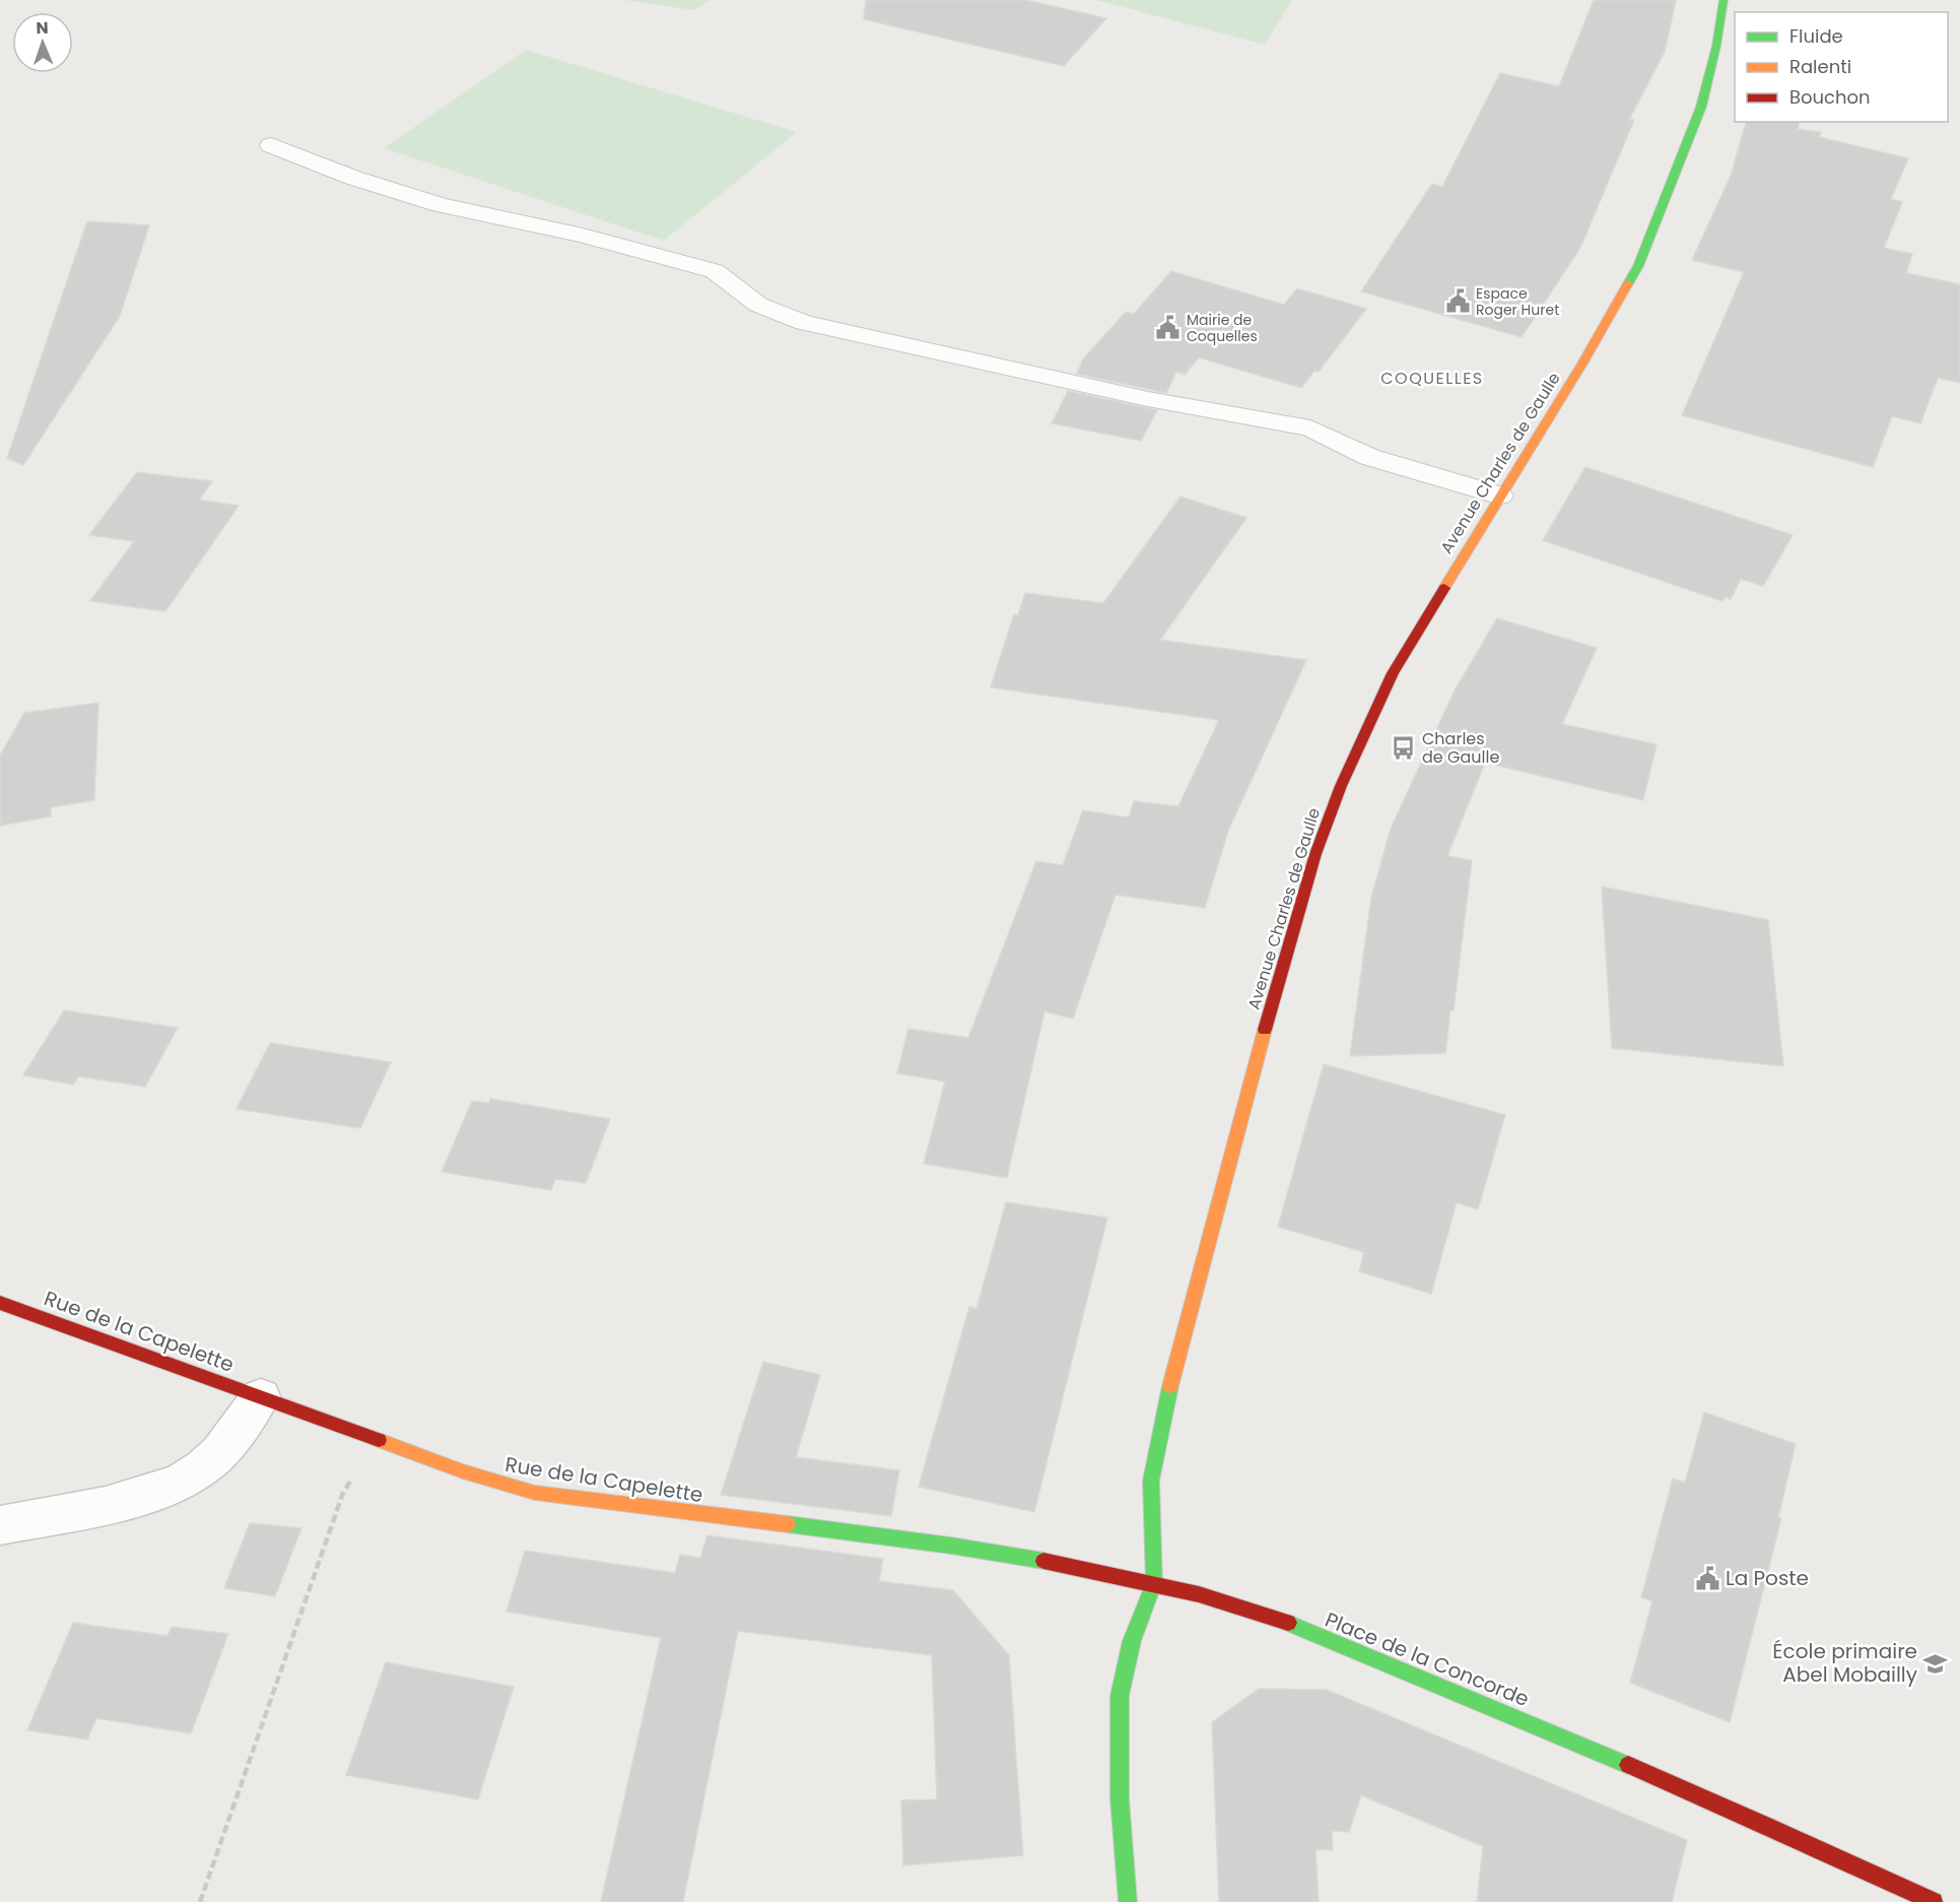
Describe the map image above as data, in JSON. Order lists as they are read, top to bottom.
{
  "streets": {
    "main road": ["Avenue Charles de Gaulle", "Rue de la Capelette", "Place de la Concorde"]
  },
  "crossings": [
    ["Avenue Charles de Gaulle", "Rue de la Capelette"],
    ["Avenue Charles de Gaulle", "Place de la Concorde"],
    ["Rue de la Capelette", "Place de la Concorde"]
  ],
  "districts": ["COQUELLES"],
  "places": {
    "public building": ["Espace Roger Huret", "Mairie de Coquelles", "La Poste"],
    "bus stop": ["Charles de Gaulle"],
    "school or university": ["École primaire Abel Mobailly"]
  },
  "legend": ["Fluide", "Ralenti", "Bouchon"],
  "north": "top"
}
